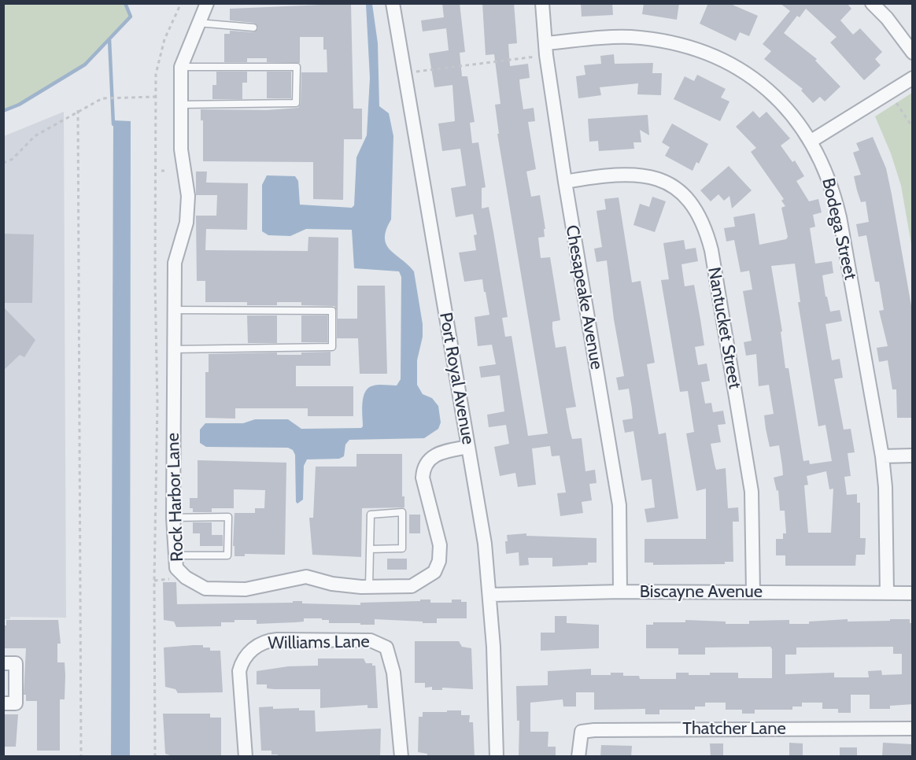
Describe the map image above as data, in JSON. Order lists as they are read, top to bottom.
{
  "streets": {
    "street": [
      "Bodega Street",
      "Chesapeake Avenue",
      "Nantucket Street",
      "Port Royal Avenue",
      "Rock Harbor Lane",
      "Biscayne Avenue",
      "Williams Lane",
      "Thatcher Lane"
    ]
  },
  "crossings": [
    ["Bodega Street", "Chesapeake Avenue"],
    ["Bodega Street", "Biscayne Avenue"],
    ["Chesapeake Avenue", "Nantucket Street"],
    ["Chesapeake Avenue", "Biscayne Avenue"],
    ["Nantucket Street", "Biscayne Avenue"],
    ["Port Royal Avenue", "Rock Harbor Lane"],
    ["Port Royal Avenue", "Biscayne Avenue"]
  ]
}
